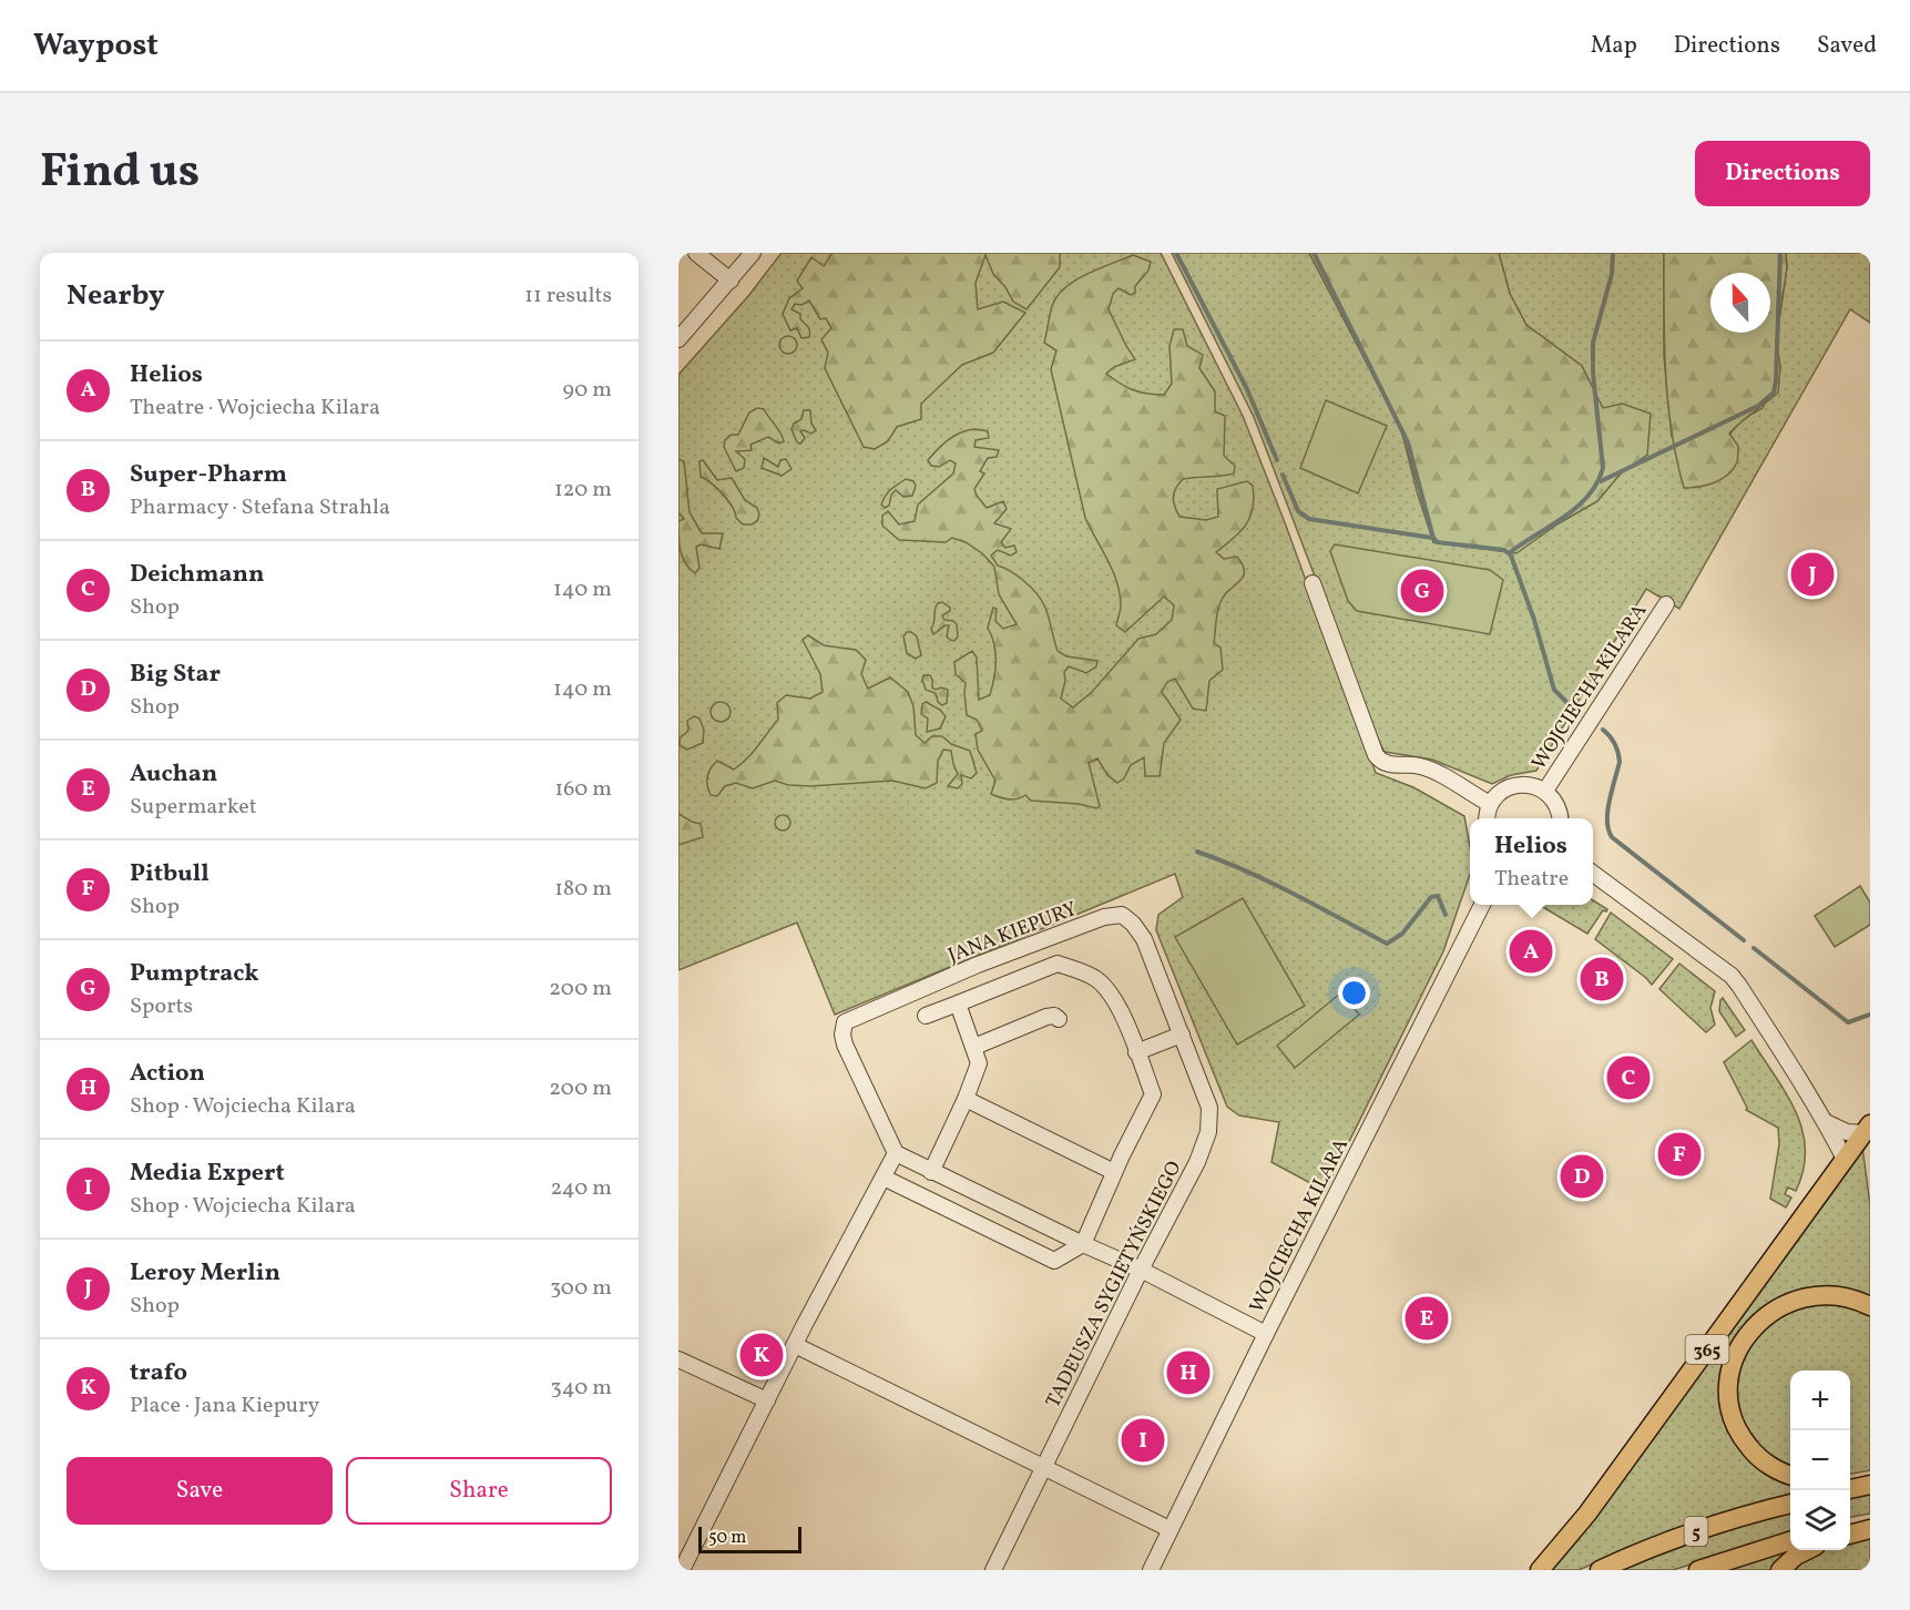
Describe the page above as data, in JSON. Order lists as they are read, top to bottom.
{
  "streets": {
    "main road": ["365", "5"],
    "street": ["WOJCIECHA KILARA", "JANA KIEPURY", "TADEUSZA SYGIETYŃSKIEGO"]
  },
  "crossings": [
    ["JANA KIEPURY", "TADEUSZA SYGIETYŃSKIEGO"]
  ],
  "scale_bar": "50 m",
  "north": "top",
  "page": {
    "header": "Waypost",
    "nav": ["Map", "Directions", "Saved"],
    "title": "Find us",
    "buttons": [
      "Directions",
      ["Save", "Share"]
    ],
    "heading": ["Nearby", "11 results"],
    "list": [
      {
        "mark": "A",
        "name": "Helios",
        "note": "Theatre · Wojciecha Kilara",
        "value": "90 m"
      },
      {
        "mark": "B",
        "name": "Super-Pharm",
        "note": "Pharmacy · Stefana Strahla",
        "value": "120 m"
      },
      {
        "mark": "C",
        "name": "Deichmann",
        "note": "Shop",
        "value": "140 m"
      },
      {
        "mark": "D",
        "name": "Big Star",
        "note": "Shop",
        "value": "140 m"
      },
      {
        "mark": "E",
        "name": "Auchan",
        "note": "Supermarket",
        "value": "160 m"
      },
      {
        "mark": "F",
        "name": "Pitbull",
        "note": "Shop",
        "value": "180 m"
      },
      {
        "mark": "G",
        "name": "Pumptrack",
        "note": "Sports",
        "value": "200 m"
      },
      {
        "mark": "H",
        "name": "Action",
        "note": "Shop · Wojciecha Kilara",
        "value": "200 m"
      },
      {
        "mark": "I",
        "name": "Media Expert",
        "note": "Shop · Wojciecha Kilara",
        "value": "240 m"
      },
      {
        "mark": "J",
        "name": "Leroy Merlin",
        "note": "Shop",
        "value": "300 m"
      },
      {
        "mark": "K",
        "name": "trafo",
        "note": "Place · Jana Kiepury",
        "value": "340 m"
      }
    ],
    "pins": [
      "J",
      "G",
      "A",
      "B",
      "C",
      "F",
      "D",
      "E",
      "K",
      "H",
      "I"
    ],
    "popup": ["Helios", "Theatre"],
    "map_buttons": ["+", "−"],
    "scale": "50 m"
  }
}
